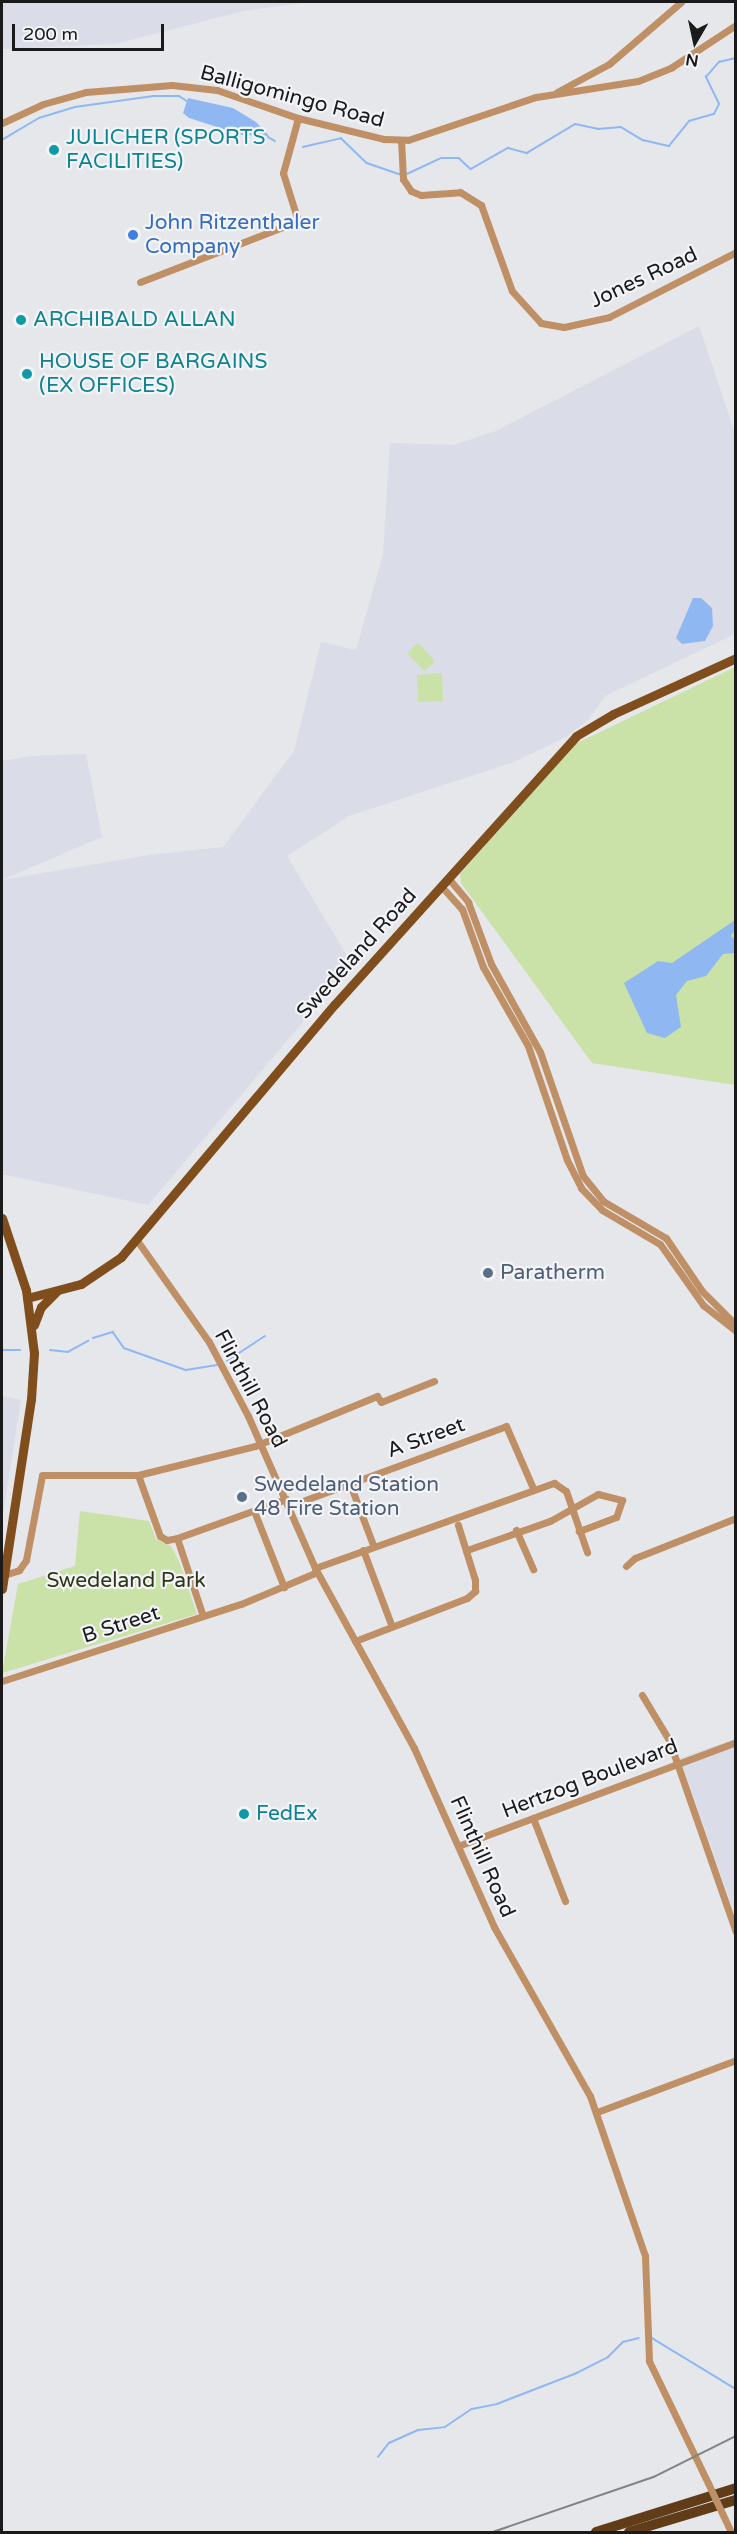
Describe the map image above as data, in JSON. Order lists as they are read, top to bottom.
{
  "streets": {
    "main road": ["Swedeland Road"],
    "street": [
      "Balligomingo Road",
      "Jones Road",
      "Flinthill Road",
      "A Street",
      "B Street",
      "Hertzog Boulevard"
    ]
  },
  "crossings": [
    ["Balligomingo Road", "Jones Road"],
    ["Swedeland Road", "Flinthill Road"],
    ["Flinthill Road", "A Street"],
    ["Flinthill Road", "B Street"],
    ["Flinthill Road", "Hertzog Boulevard"],
    ["A Street", "B Street"]
  ],
  "parks": ["Swedeland Park"],
  "places": [
    "JULICHER (SPORTS FACILITIES)",
    "John Ritzenthaler Company",
    "ARCHIBALD ALLAN",
    "HOUSE OF BARGAINS (EX OFFICES)",
    "Paratherm",
    "Swedeland Station 48 Fire Station",
    "FedEx"
  ],
  "scale_bar": "200 m",
  "north": "bottom"
}
